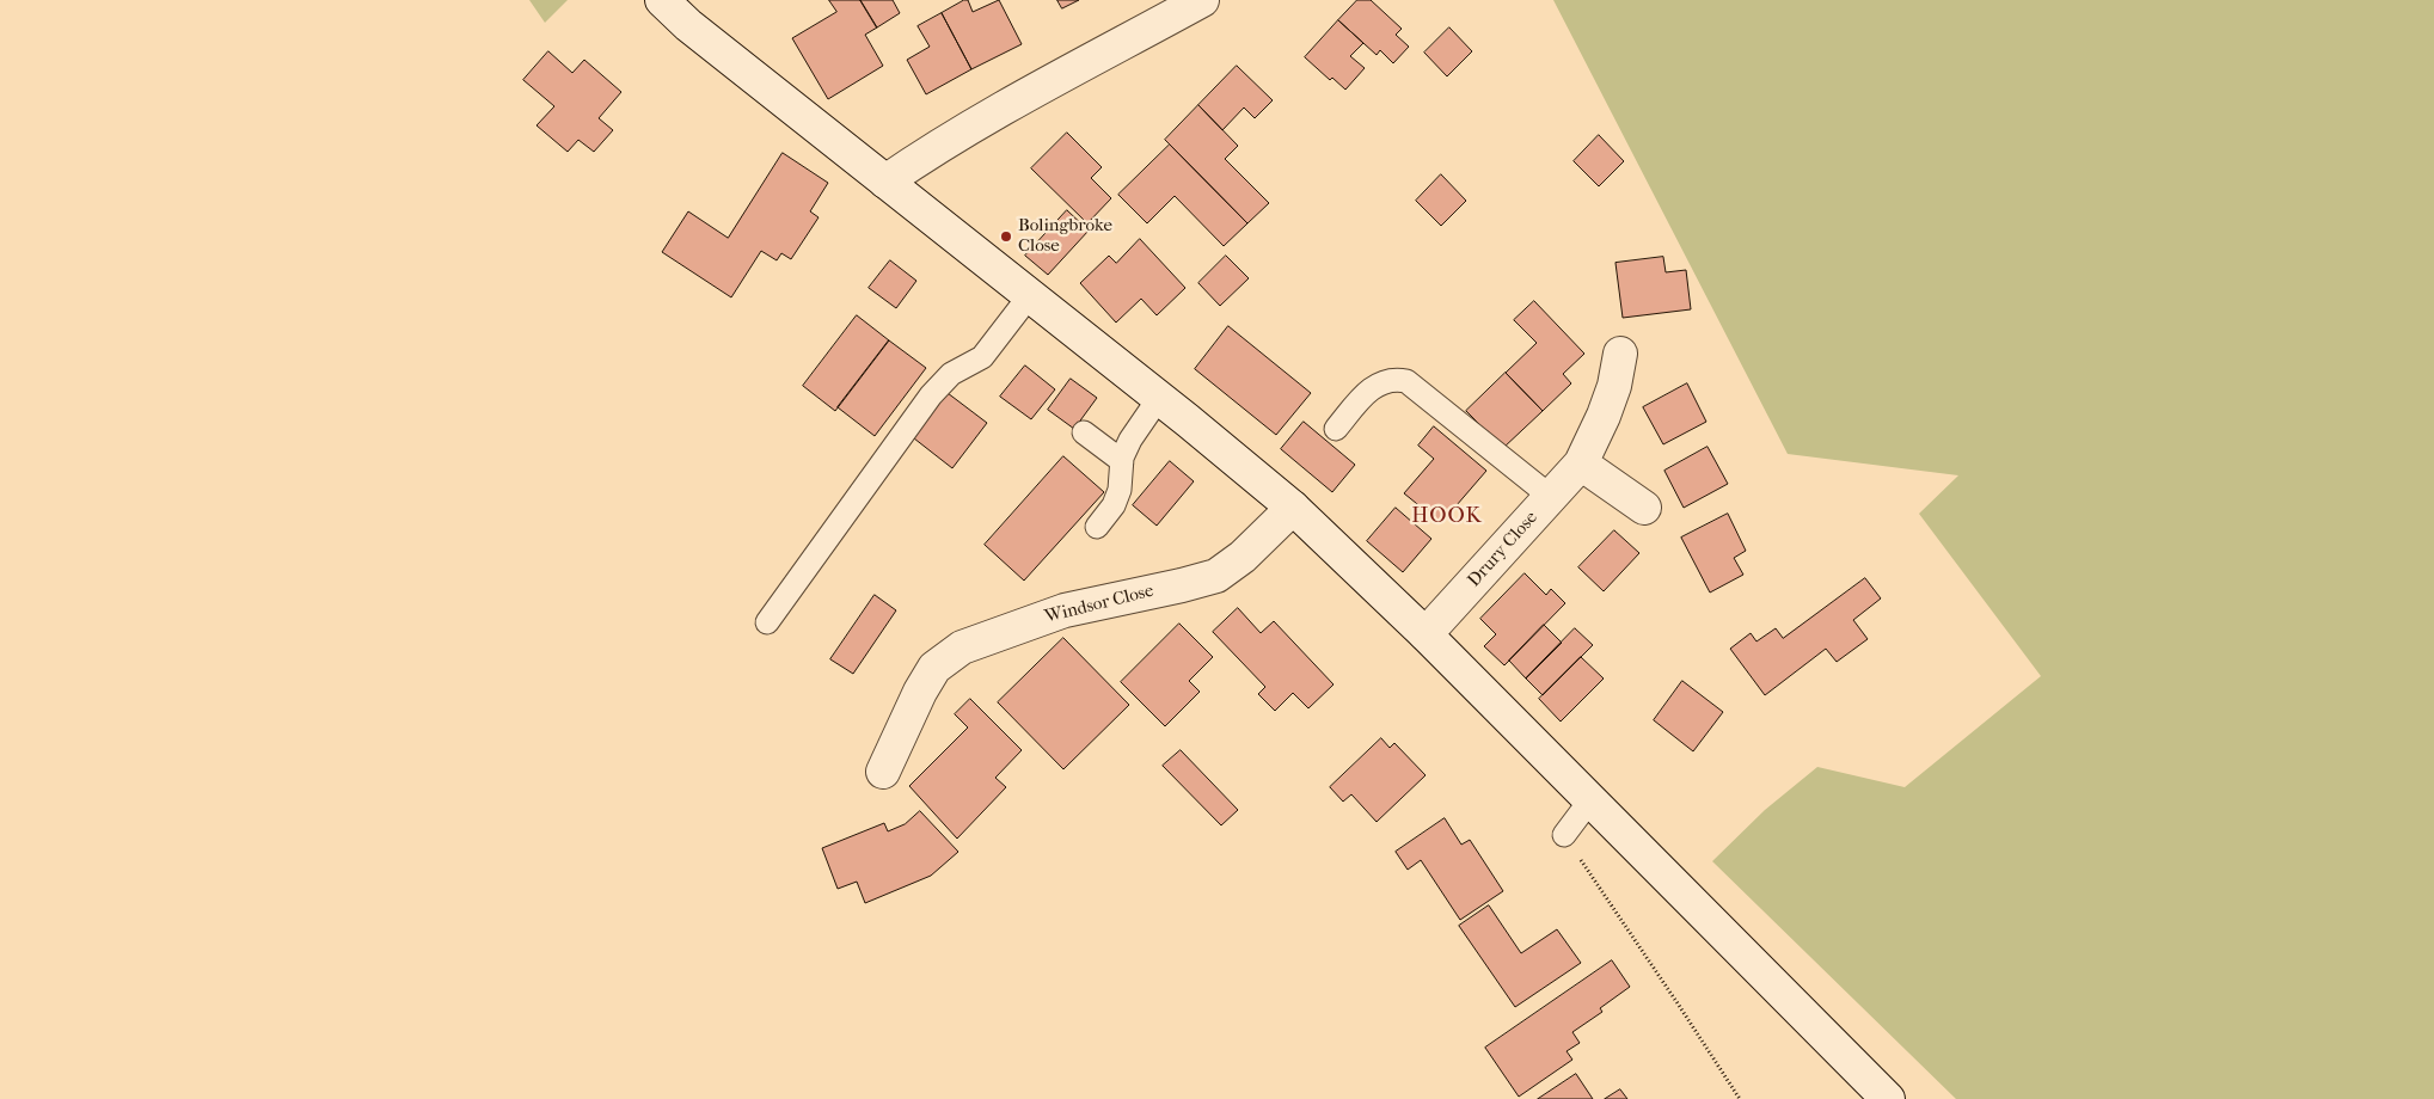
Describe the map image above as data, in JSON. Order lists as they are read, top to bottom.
{
  "streets": {
    "street": ["Drury Close", "Windsor Close"]
  },
  "districts": ["HOOK"],
  "places": ["Bolingbroke Close"]
}
